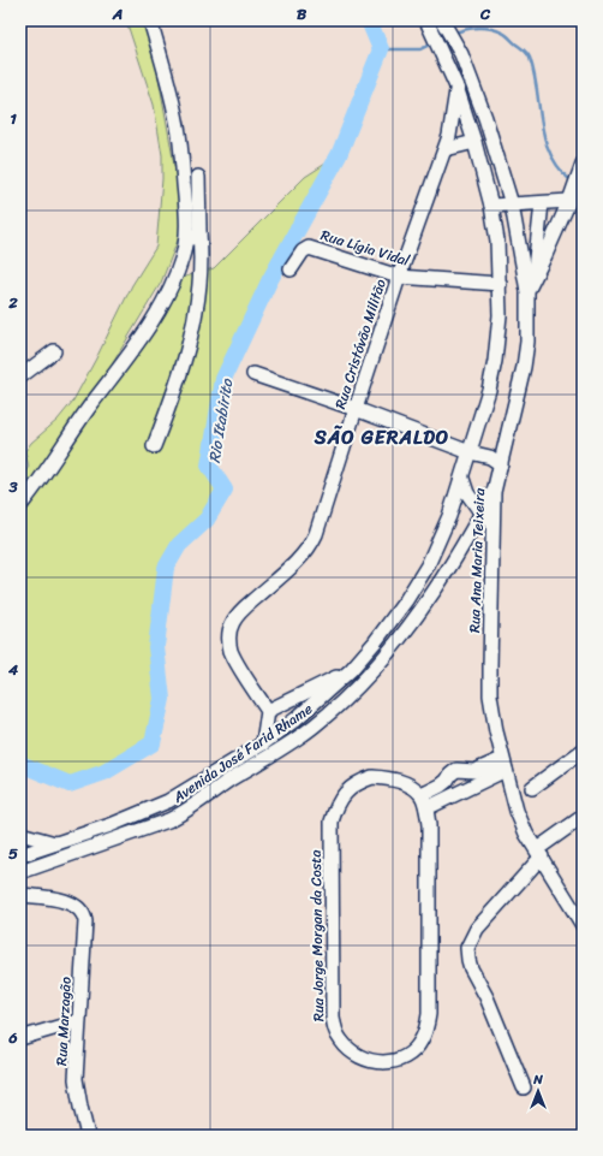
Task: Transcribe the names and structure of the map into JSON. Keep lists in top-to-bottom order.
{
  "streets": {
    "street": [
      "Rua Lígia Vidal",
      "Rua Cristóvão Militão",
      "Rua Ana Maria Teixeira",
      "Avenida José Farid Rhame",
      "Rua Jorge Morgan da Costa",
      "Rua Marzagão"
    ]
  },
  "crossings": [
    ["Rua Lígia Vidal", "Rua Cristóvão Militão"],
    ["Rua Ana Maria Teixeira", "Avenida José Farid Rhame"]
  ],
  "districts": ["SÃO GERALDO"],
  "water": ["Rio Itabirito"],
  "north": "top",
  "grid": {
    "columns": ["A", "B", "C"],
    "rows": [
      "1",
      "2",
      "3",
      "4",
      "5",
      "6"
    ]
  }
}
